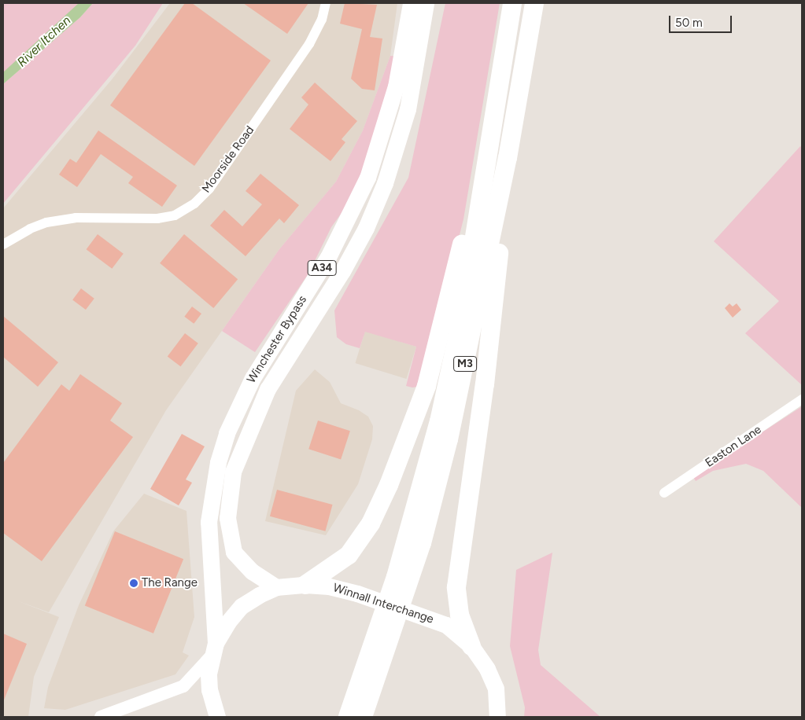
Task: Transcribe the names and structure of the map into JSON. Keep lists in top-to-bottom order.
{
  "streets": {
    "highway": [
      "A34",
      "Winchester Bypass",
      "M3",
      "Winnall Interchange"
    ],
    "street": ["Moorside Road", "Easton Lane"]
  },
  "crossings": [
    ["Winchester Bypass", "Winnall Interchange"],
    ["M3", "Winnall Interchange"]
  ],
  "water": ["River Itchen"],
  "places": ["The Range"],
  "scale_bar": "50 m"
}
